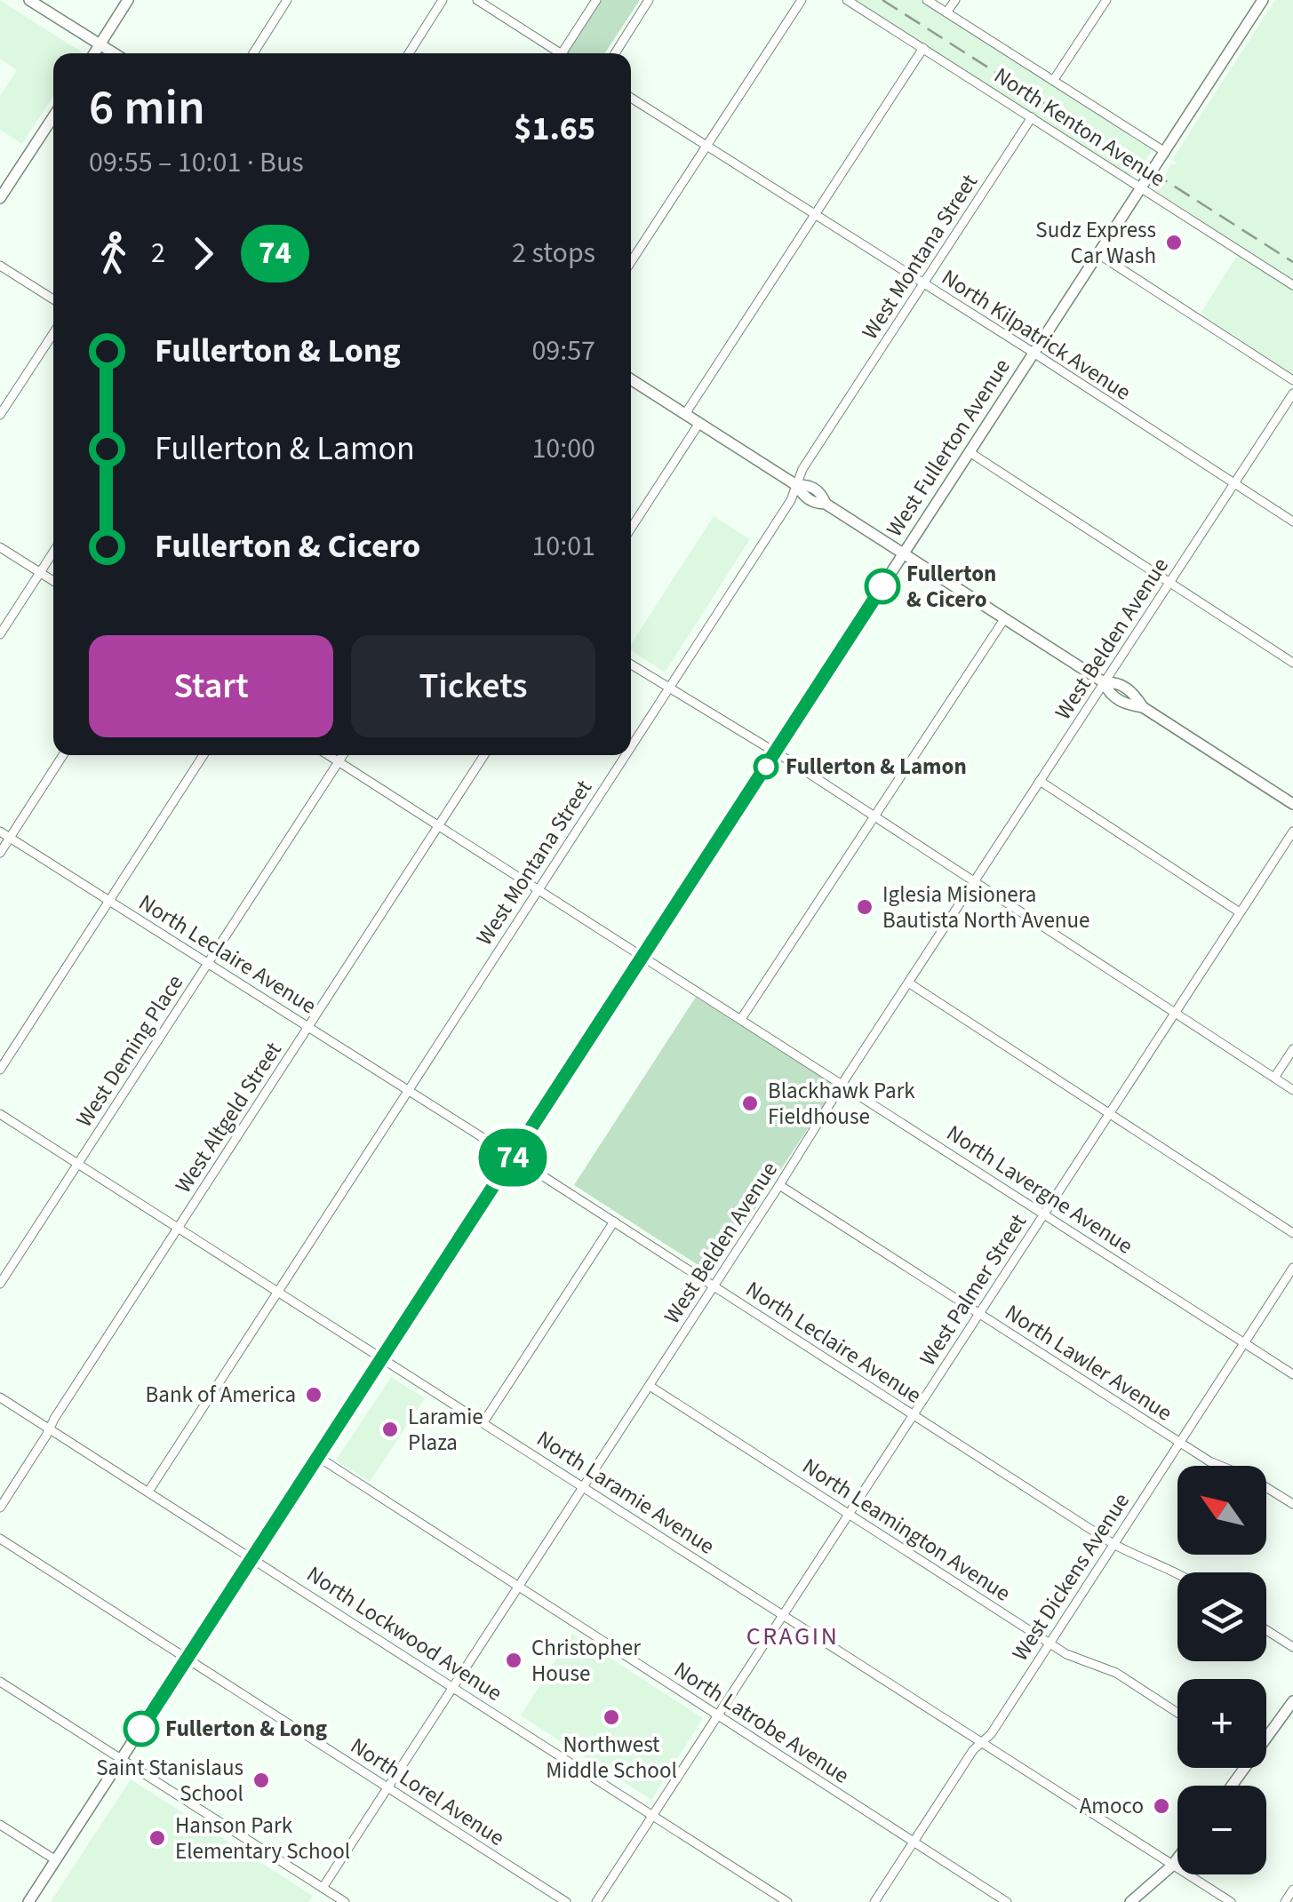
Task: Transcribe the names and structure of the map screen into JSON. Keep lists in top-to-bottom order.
{
  "streets": {
    "main road": ["West Fullerton Avenue"],
    "street": [
      "North Kenton Avenue",
      "West Montana Street",
      "North Kilpatrick Avenue",
      "West Belden Avenue",
      "North Leclaire Avenue",
      "West Deming Place",
      "West Altgeld Street",
      "North Lavergne Avenue",
      "West Palmer Street",
      "North Lawler Avenue",
      "North Laramie Avenue",
      "North Leamington Avenue",
      "West Dickens Avenue",
      "North Lockwood Avenue",
      "North Latrobe Avenue",
      "North Lorel Avenue"
    ]
  },
  "crossings": [
    ["North Kenton Avenue", "West Montana Street"],
    ["North Kenton Avenue", "West Fullerton Avenue"],
    ["West Montana Street", "North Kilpatrick Avenue"],
    ["West Montana Street", "North Leclaire Avenue"],
    ["West Montana Street", "North Lavergne Avenue"],
    ["West Montana Street", "North Laramie Avenue"],
    ["West Montana Street", "North Lockwood Avenue"],
    ["North Kilpatrick Avenue", "West Fullerton Avenue"],
    ["North Kilpatrick Avenue", "West Belden Avenue"],
    ["West Fullerton Avenue", "North Leclaire Avenue"],
    ["West Fullerton Avenue", "North Lavergne Avenue"],
    ["West Fullerton Avenue", "North Laramie Avenue"],
    ["West Fullerton Avenue", "North Lockwood Avenue"],
    ["West Fullerton Avenue", "North Latrobe Avenue"],
    ["West Fullerton Avenue", "North Lorel Avenue"],
    ["West Belden Avenue", "North Leclaire Avenue"],
    ["West Belden Avenue", "North Lavergne Avenue"],
    ["West Belden Avenue", "North Lawler Avenue"],
    ["West Belden Avenue", "North Laramie Avenue"],
    ["West Belden Avenue", "North Leamington Avenue"],
    ["West Belden Avenue", "North Lockwood Avenue"],
    ["West Belden Avenue", "North Latrobe Avenue"],
    ["West Belden Avenue", "North Lorel Avenue"],
    ["North Leclaire Avenue", "West Deming Place"],
    ["North Leclaire Avenue", "West Altgeld Street"],
    ["North Leclaire Avenue", "West Palmer Street"],
    ["North Leclaire Avenue", "West Dickens Avenue"],
    ["West Deming Place", "North Lavergne Avenue"],
    ["West Deming Place", "North Laramie Avenue"],
    ["West Altgeld Street", "North Lavergne Avenue"],
    ["West Altgeld Street", "North Laramie Avenue"],
    ["West Altgeld Street", "North Lockwood Avenue"],
    ["North Lavergne Avenue", "West Palmer Street"],
    ["North Lavergne Avenue", "West Dickens Avenue"],
    ["West Palmer Street", "North Lawler Avenue"],
    ["West Palmer Street", "North Laramie Avenue"],
    ["West Palmer Street", "North Leamington Avenue"],
    ["West Palmer Street", "North Lockwood Avenue"],
    ["West Palmer Street", "North Latrobe Avenue"],
    ["North Lawler Avenue", "West Dickens Avenue"],
    ["North Laramie Avenue", "West Dickens Avenue"],
    ["North Leamington Avenue", "West Dickens Avenue"],
    ["West Dickens Avenue", "North Latrobe Avenue"]
  ],
  "districts": ["CRAGIN"],
  "places": [
    "Sudz Express Car Wash",
    "Fullerton & Cicero",
    "Fullerton & Lamon",
    "Iglesia Misionera Bautista North Avenue",
    "Blackhawk Park Fieldhouse",
    "Bank of America",
    "Laramie Plaza",
    "Christopher House",
    "Northwest Middle School",
    "Fullerton & Long",
    "Saint Stanislaus School",
    "Amoco",
    "Hanson Park Elementary School"
  ],
  "lines": ["bus line 74"],
  "north": "top left",
  "page": {
    "on_map": "74",
    "heading": ["6 min", "09:55 – 10:01 · Bus", "$1.65"],
    "legs": ["2", "74", "2 stops"],
    "list": [
      {
        "name": "Fullerton & Long",
        "value": "09:57"
      },
      {
        "name": "Fullerton & Lamon",
        "value": "10:00"
      },
      {
        "name": "Fullerton & Cicero",
        "value": "10:01"
      }
    ],
    "buttons": ["Start", "Tickets"],
    "map_buttons": ["+", "−"]
  }
}
